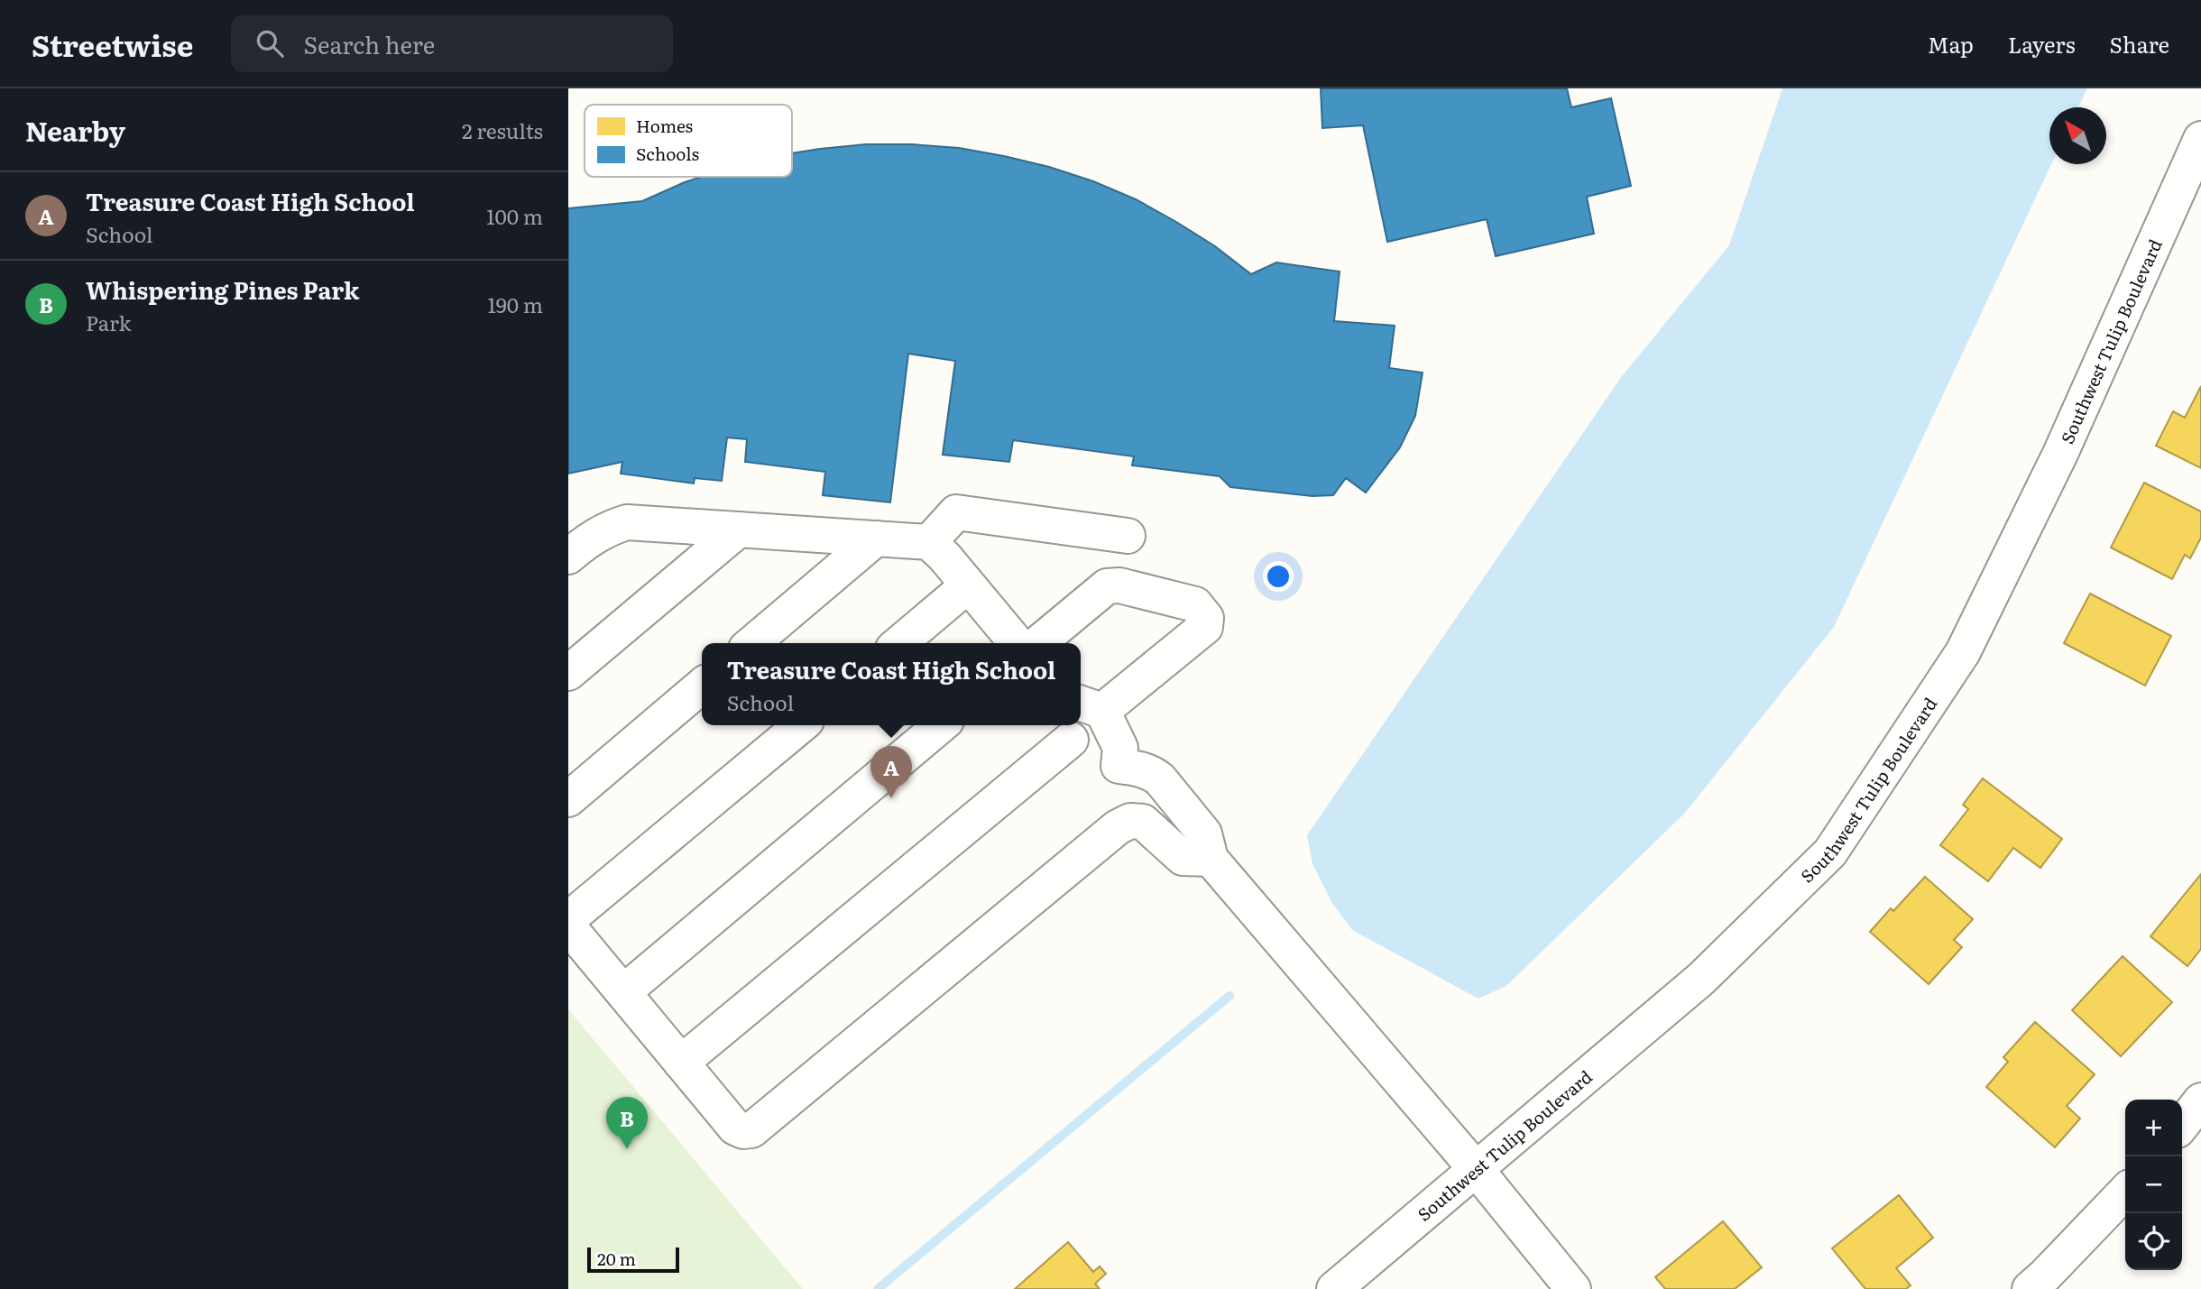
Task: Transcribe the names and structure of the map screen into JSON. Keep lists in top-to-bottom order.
{
  "streets": {
    "street": ["Southwest Tulip Boulevard"]
  },
  "legend": ["Homes", "Schools"],
  "scale_bar": "20 m",
  "north": "top left",
  "page": {
    "header": "Streetwise",
    "search": "Search here",
    "nav": ["Map", "Layers", "Share"],
    "heading": ["Nearby", "2 results"],
    "list": [
      {
        "mark": "A",
        "name": "Treasure Coast High School",
        "note": "School",
        "value": "100 m"
      },
      {
        "mark": "B",
        "name": "Whispering Pines Park",
        "note": "Park",
        "value": "190 m"
      }
    ],
    "popup": ["Treasure Coast High School", "School"],
    "pins": ["A", "B"],
    "map_buttons": ["+", "−"],
    "scale": "20 m"
  }
}
